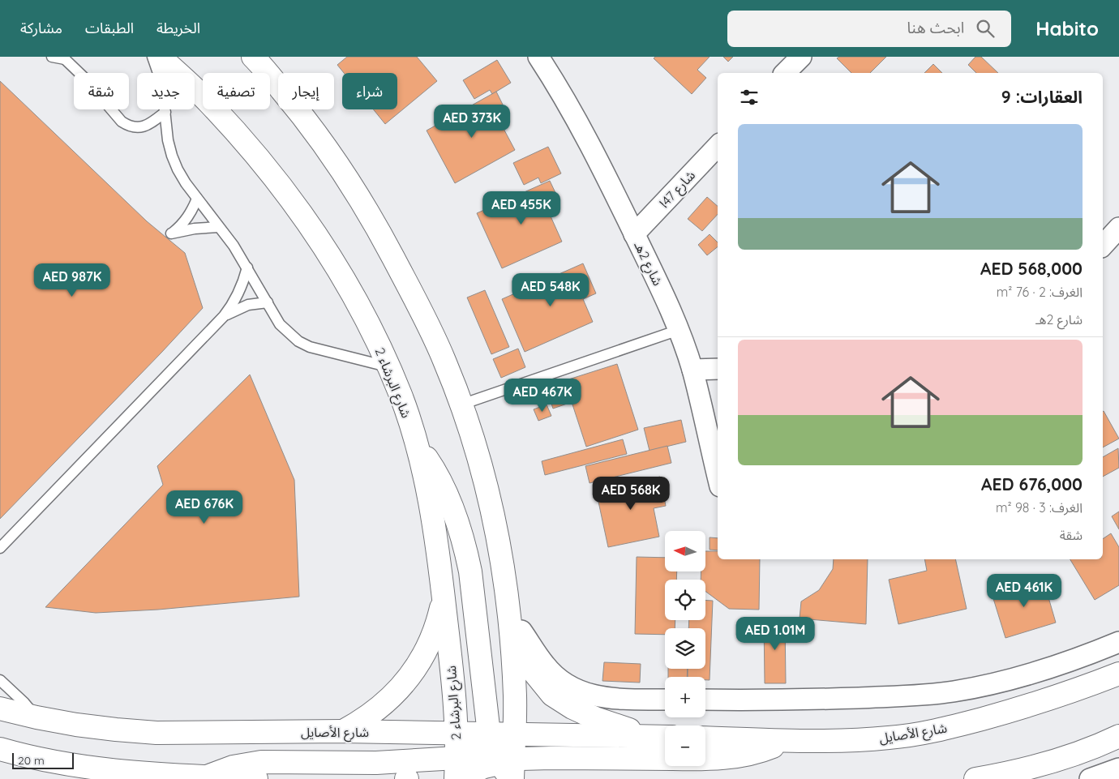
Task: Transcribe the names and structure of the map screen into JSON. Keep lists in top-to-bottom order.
{
  "streets": {
    "street": [
      "شارع 47ا",
      "شارع 2هـ",
      "شارع البرشاء 2",
      "شارع الأصايل"
    ]
  },
  "crossings": [
    ["شارع 47ا", "شارع 2هـ"],
    ["شارع البرشاء 2", "شارع الأصايل"]
  ],
  "scale_bar": "20 m",
  "north": "left",
  "page": {
    "header": "Habito",
    "search": "ابحث هنا",
    "nav": ["الخريطة", "الطبقات", "مشاركة"],
    "chip": [
      "شراء",
      "إيجار",
      "تصفية",
      "جديد",
      "شقة"
    ],
    "heading": "العقارات: 9",
    "price": [
      "AED 373K",
      "AED 455K",
      "AED 987K",
      "AED 548K",
      "AED 467K",
      "AED 568K",
      "AED 676K",
      "AED 461K",
      "AED 1.01M"
    ],
    "list": [
      {
        "name": "AED 568,000",
        "note": "الغرف: 2 · 76 m² · شارع 2هـ"
      },
      {
        "name": "AED 676,000",
        "note": "الغرف: 3 · 98 m² · شقة"
      }
    ],
    "map_buttons": ["+", "−"],
    "scale": "20 m"
  }
}
